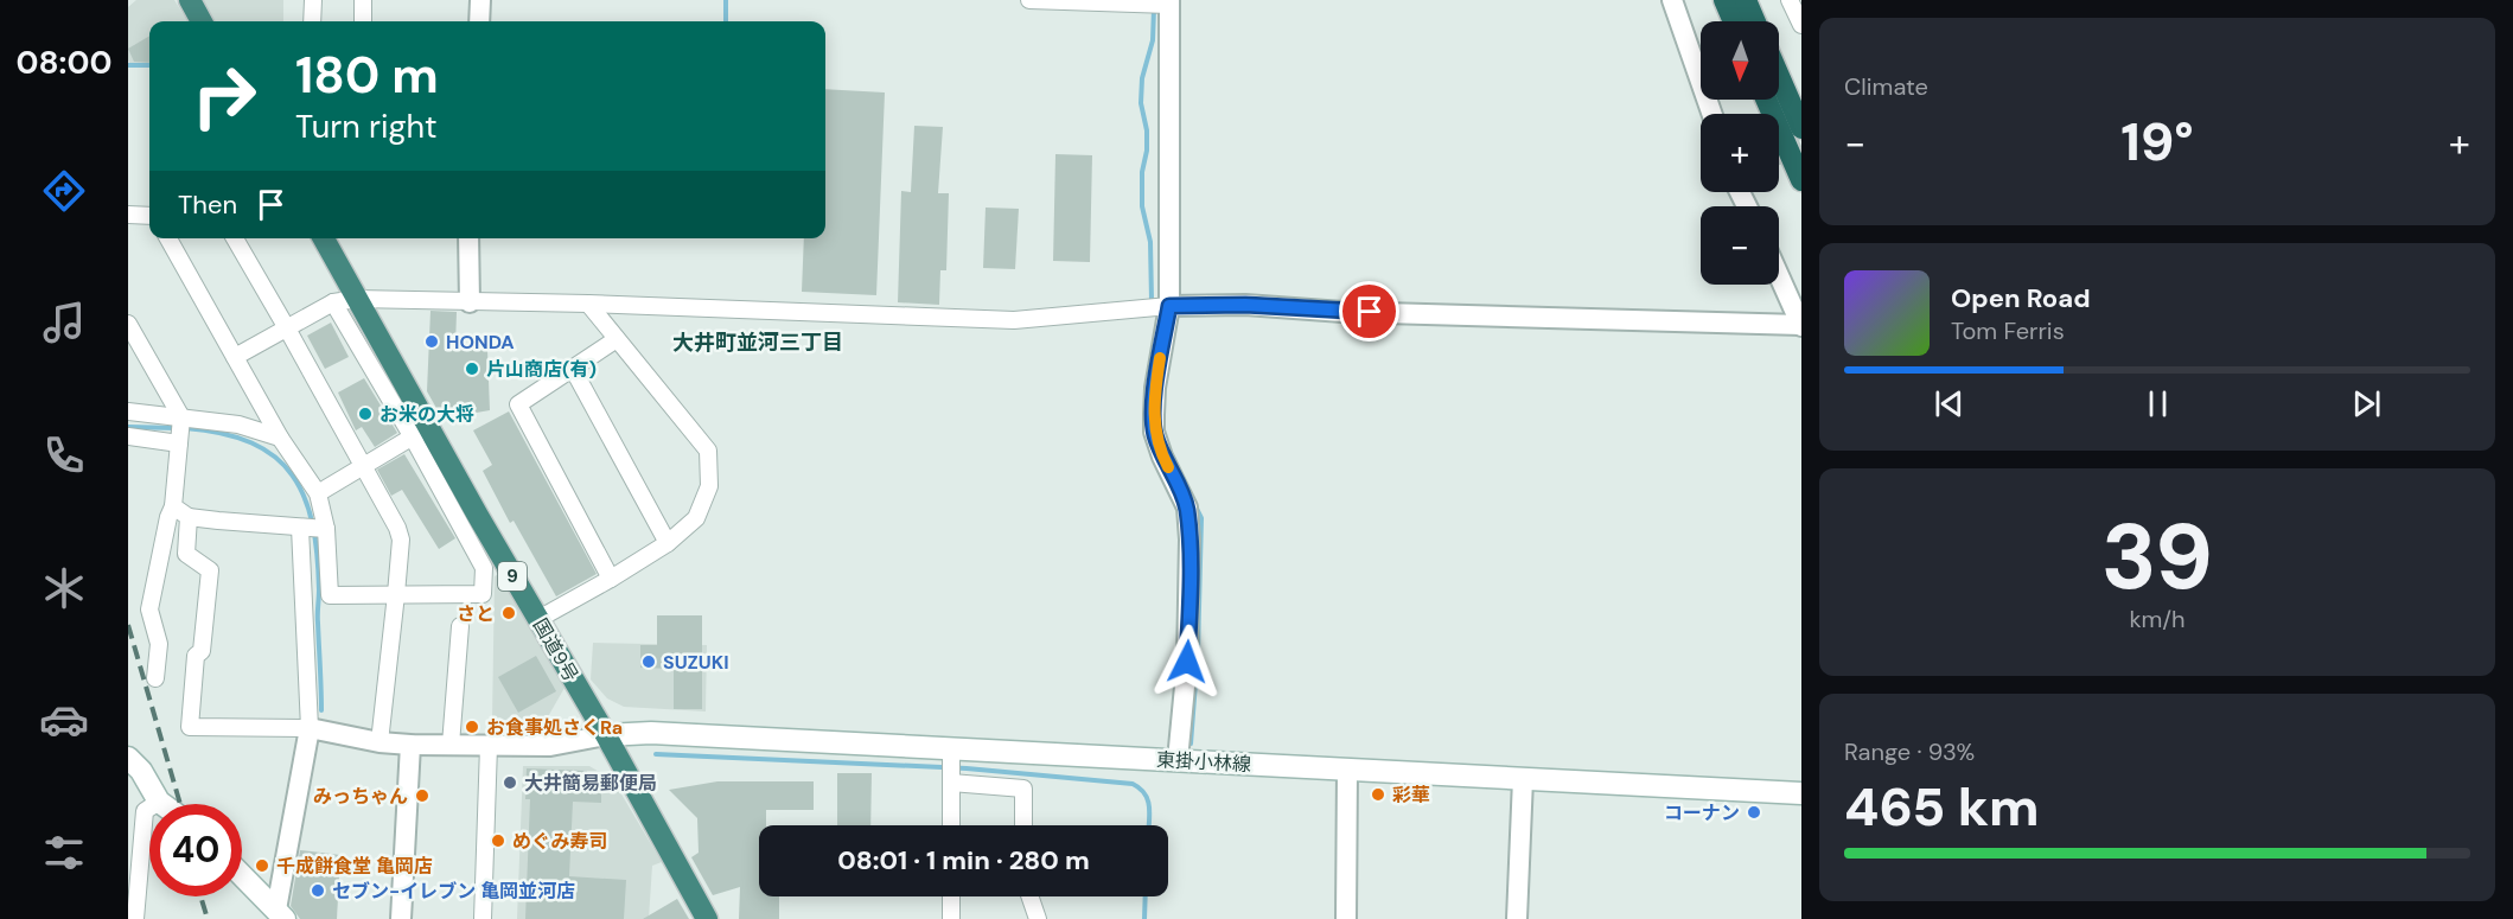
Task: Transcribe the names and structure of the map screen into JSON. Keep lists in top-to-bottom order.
{
  "streets": {
    "highway": ["9", "国道9号"],
    "main road": ["東掛小林線"]
  },
  "crossings": [
    ["国道9号", "東掛小林線"]
  ],
  "districts": ["大井町並河三丁目"],
  "places": [
    "HONDA",
    "片山商店(有)",
    "お米の大将",
    "さと",
    "SUZUKI",
    "お食事処さくRa",
    "大井簡易郵便局",
    "彩華",
    "みっちゃん",
    "コーナン",
    "めぐみ寿司",
    "千成餅食堂 亀岡店",
    "セブン-イレブン 亀岡並河店"
  ],
  "north": "bottom",
  "page": {
    "tabs": "08:00",
    "tile": [
      "Climate",
      ["39", "km/h"],
      ["Range · 93%", "465 km"]
    ],
    "map_buttons": ["+", "−"],
    "turn": ["180 m", "Turn right"],
    "heat": ["−", "19°", "+"],
    "then": "Then",
    "song": ["Open Road", "Tom Ferris"],
    "limit": "40",
    "trip": "08:01 · 1 min · 280 m"
  }
}
